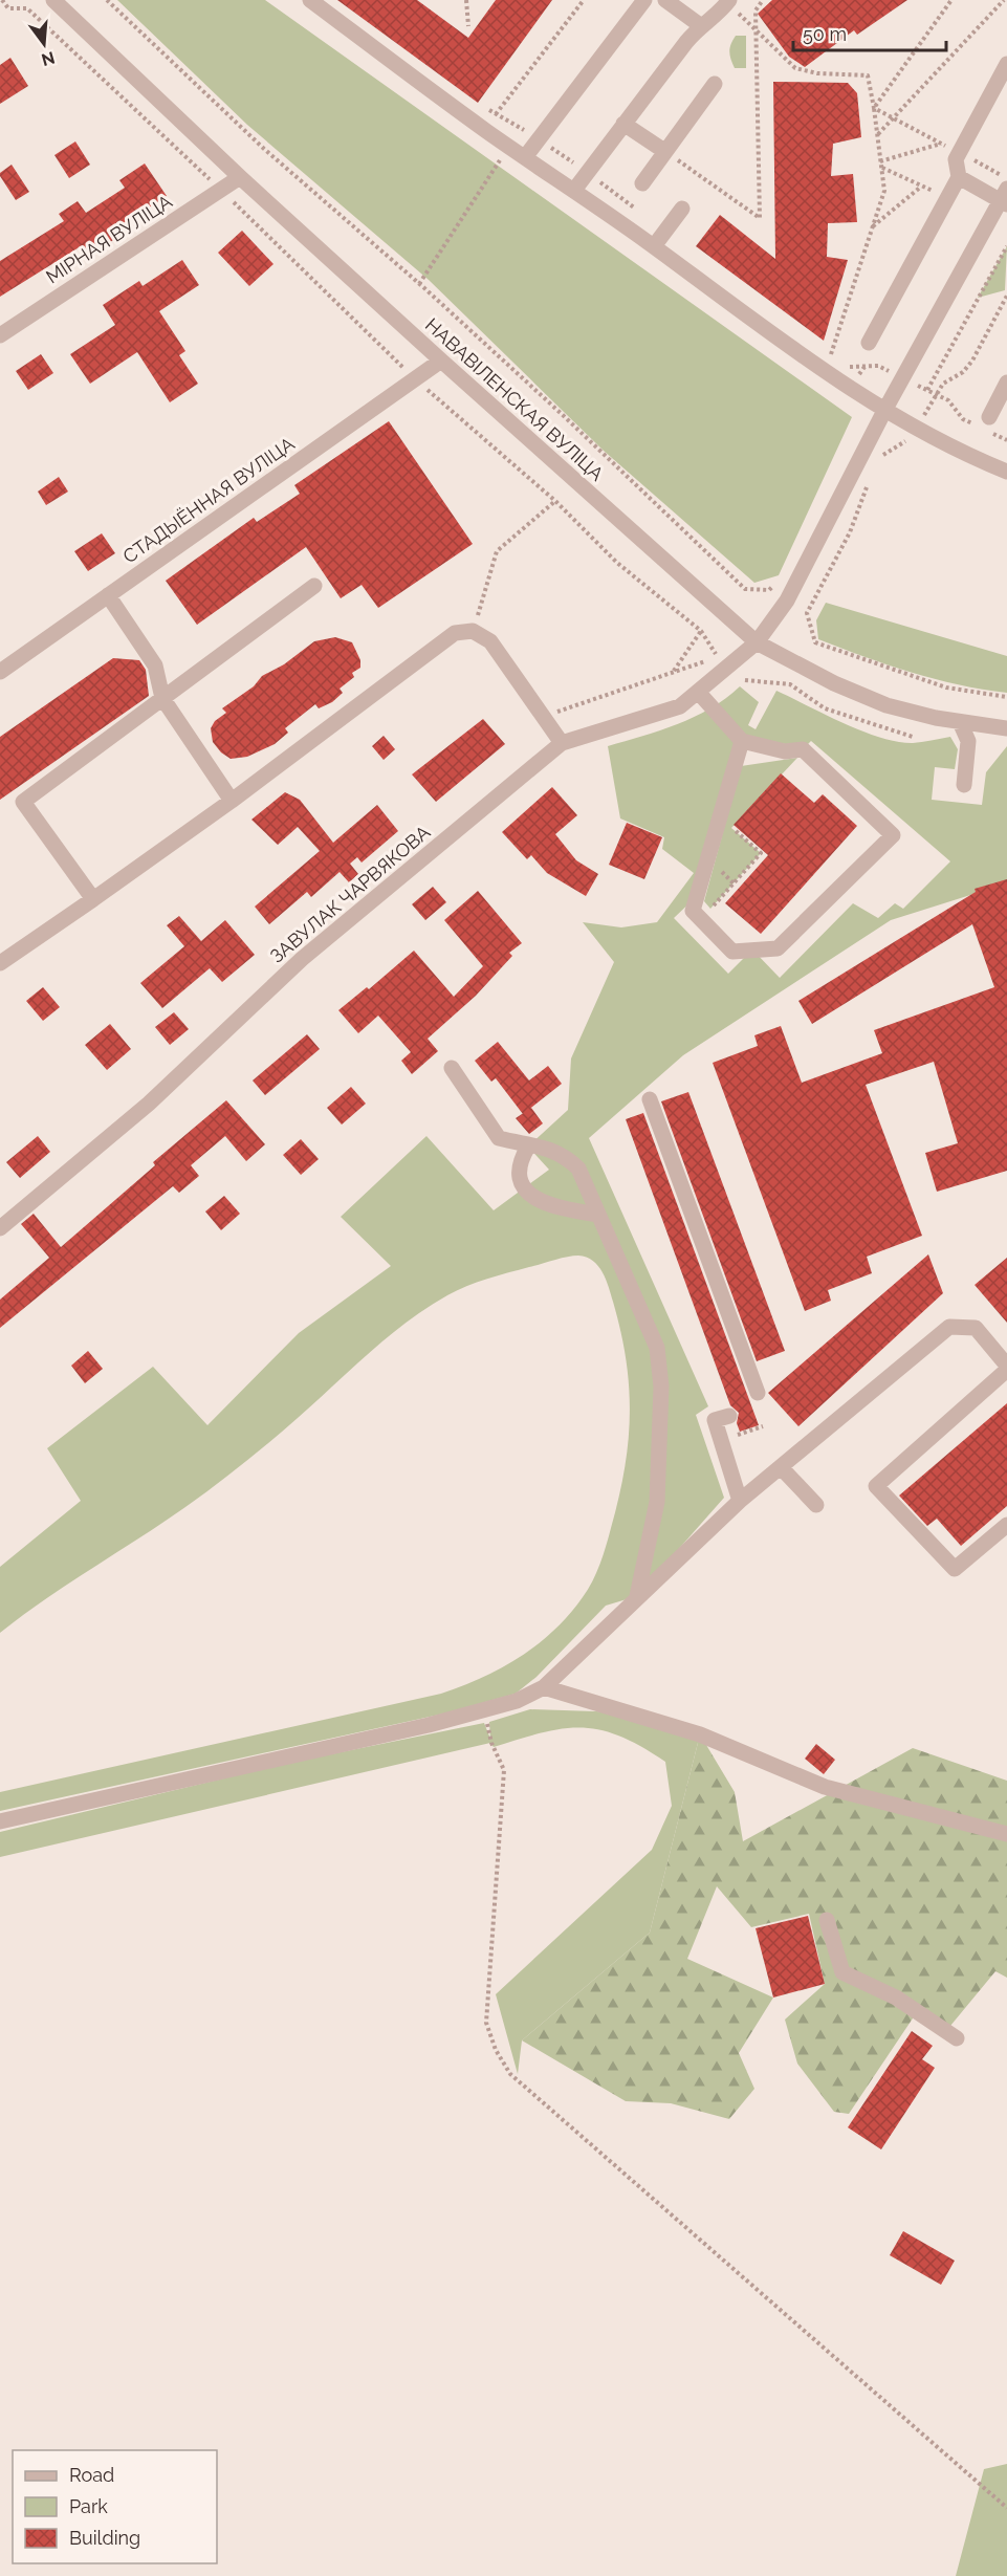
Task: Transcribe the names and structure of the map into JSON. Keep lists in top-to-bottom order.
{
  "streets": {
    "street": [
      "МІРНАЯ ВУЛІЦА",
      "НАВАВІЛЕНСКАЯ ВУЛІЦА",
      "СТАДЫЁННАЯ ВУЛІЦА",
      "ЗАВУЛАК ЧАРВЯКОВА"
    ]
  },
  "crossings": [
    ["МІРНАЯ ВУЛІЦА", "НАВАВІЛЕНСКАЯ ВУЛІЦА"],
    ["НАВАВІЛЕНСКАЯ ВУЛІЦА", "СТАДЫЁННАЯ ВУЛІЦА"],
    ["НАВАВІЛЕНСКАЯ ВУЛІЦА", "ЗАВУЛАК ЧАРВЯКОВА"]
  ],
  "legend": ["Road", "Park", "Building"],
  "scale_bar": "50 m",
  "north": "bottom"
}
